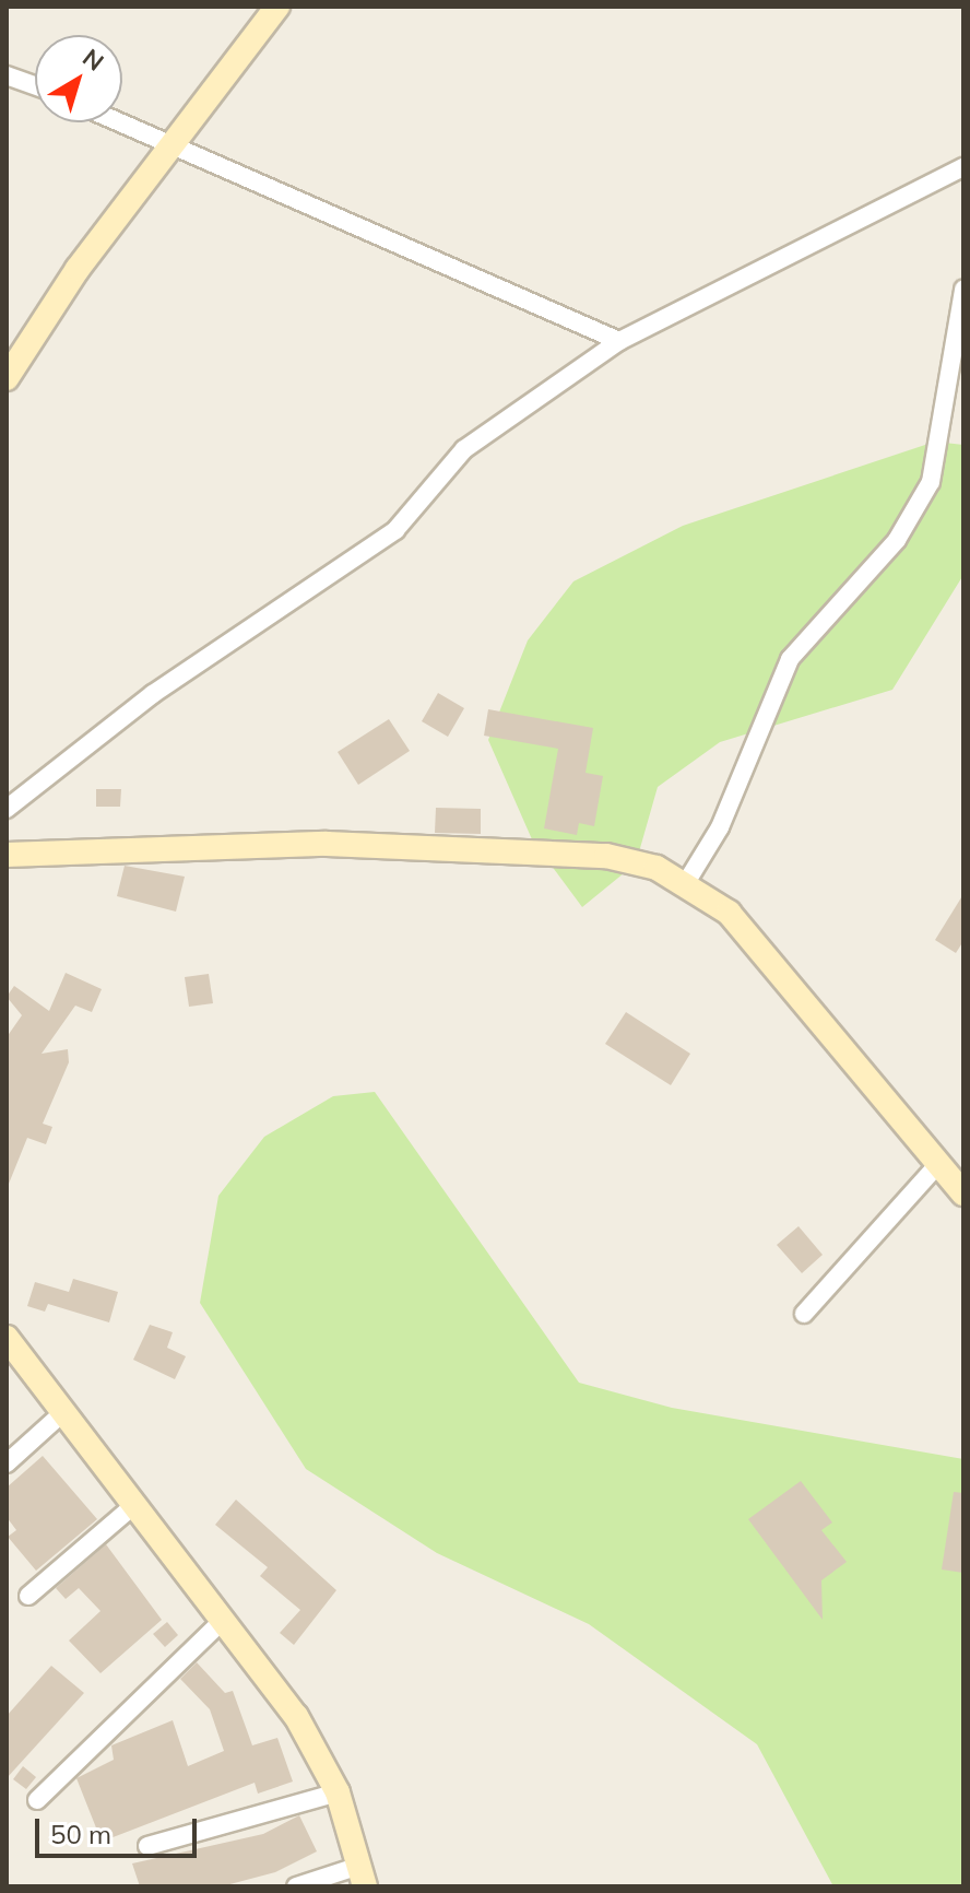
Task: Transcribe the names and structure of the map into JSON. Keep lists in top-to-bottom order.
{
  "scale_bar": "50 m",
  "north": "top right"
}
